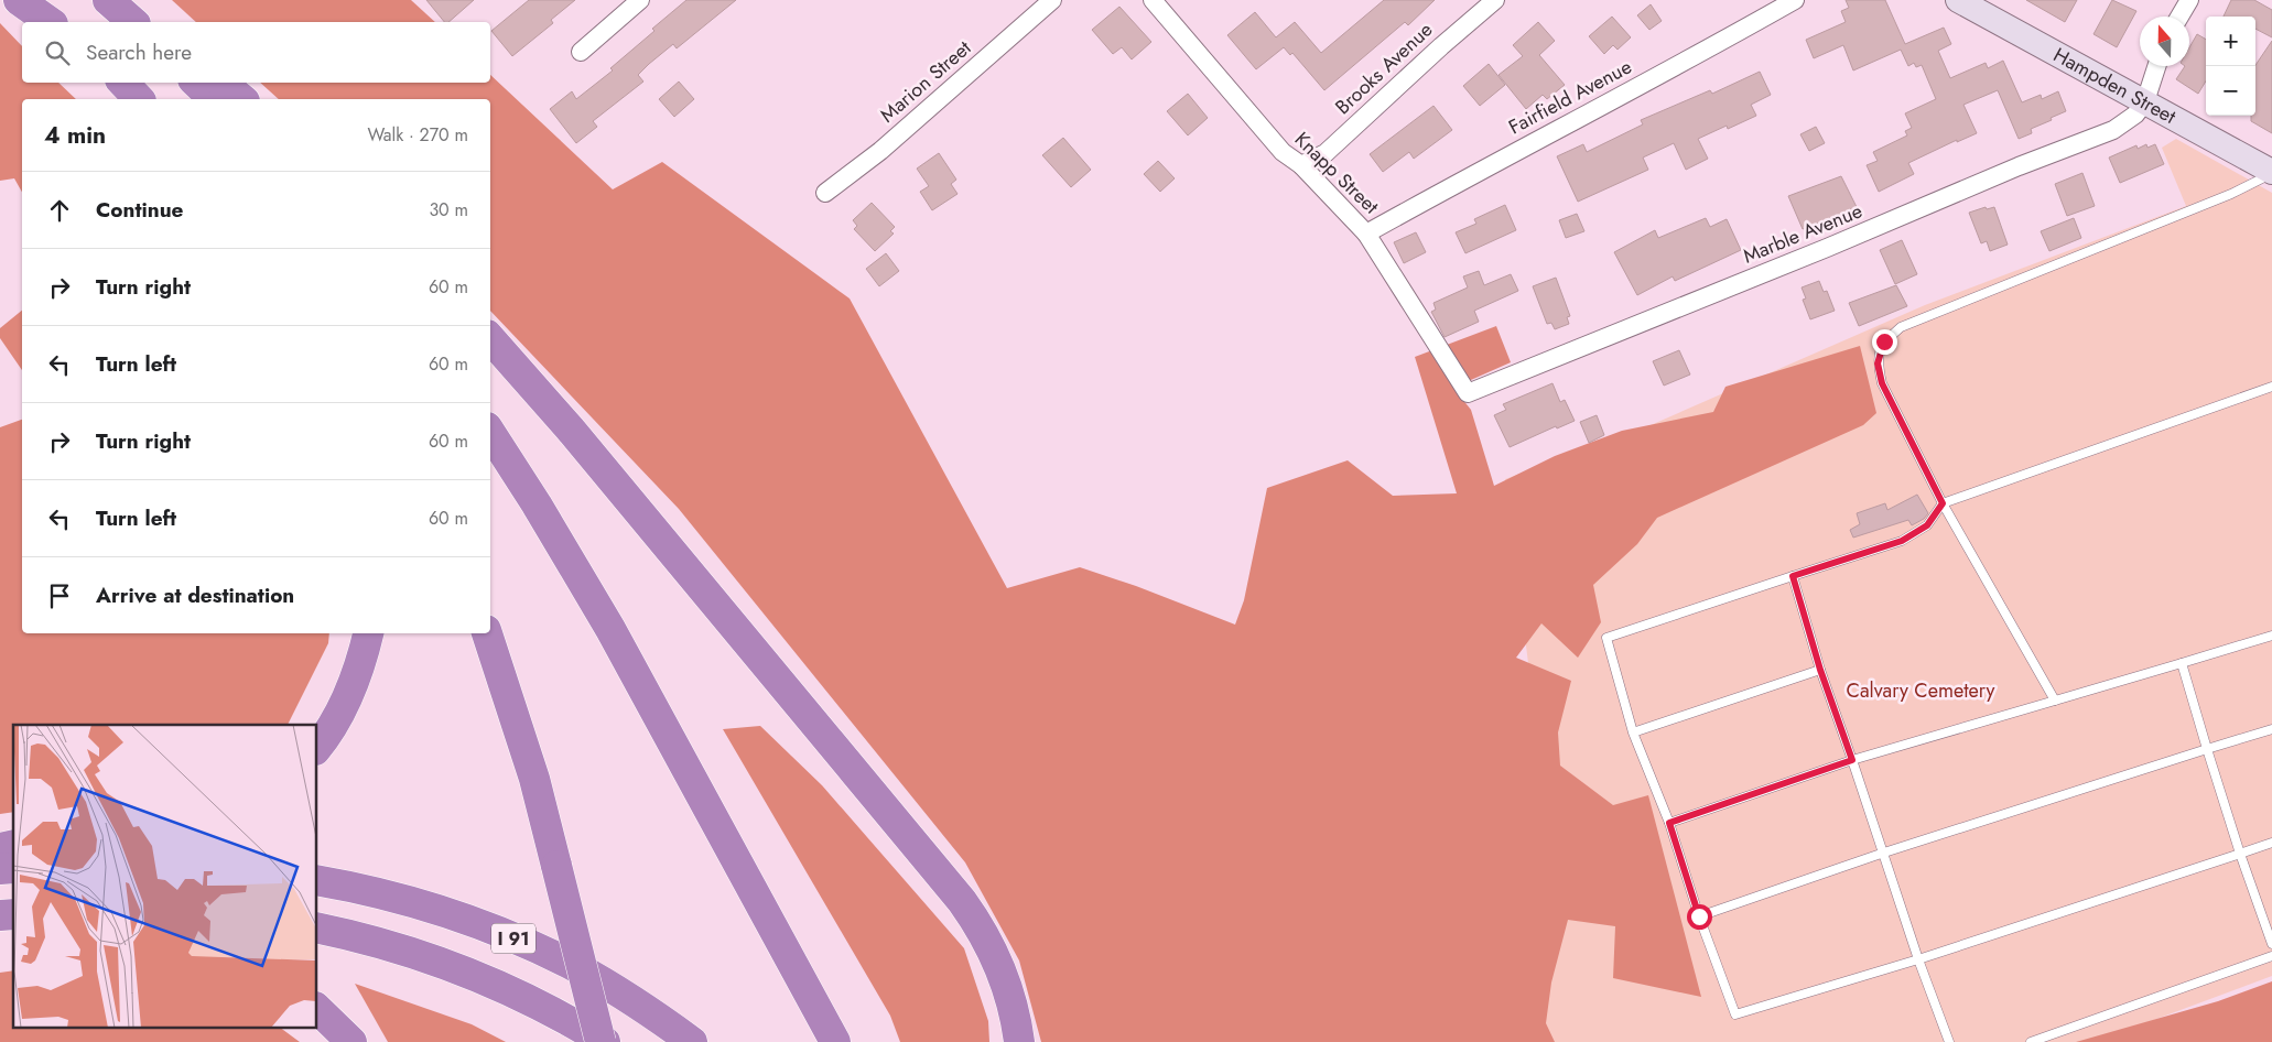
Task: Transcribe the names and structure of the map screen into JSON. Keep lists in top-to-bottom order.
{
  "streets": {
    "highway": ["I 91"],
    "main road": ["Hampden Street"],
    "street": [
      "Brooks Avenue",
      "Marion Street",
      "Fairfield Avenue",
      "Knapp Street",
      "Marble Avenue"
    ]
  },
  "crossings": [
    ["Brooks Avenue", "Knapp Street"],
    ["Hampden Street", "Marble Avenue"],
    ["Fairfield Avenue", "Knapp Street"],
    ["Knapp Street", "Marble Avenue"]
  ],
  "parks": ["Calvary Cemetery"],
  "north": "top",
  "page": {
    "map_buttons": ["+", "−"],
    "search": "Search here",
    "heading": ["4 min", "Walk · 270 m"],
    "list": [
      ["Continue", "30 m"],
      ["Turn right", "60 m"],
      ["Turn left", "60 m"],
      ["Turn right", "60 m"],
      ["Turn left", "60 m"],
      "Arrive at destination"
    ]
  }
}
